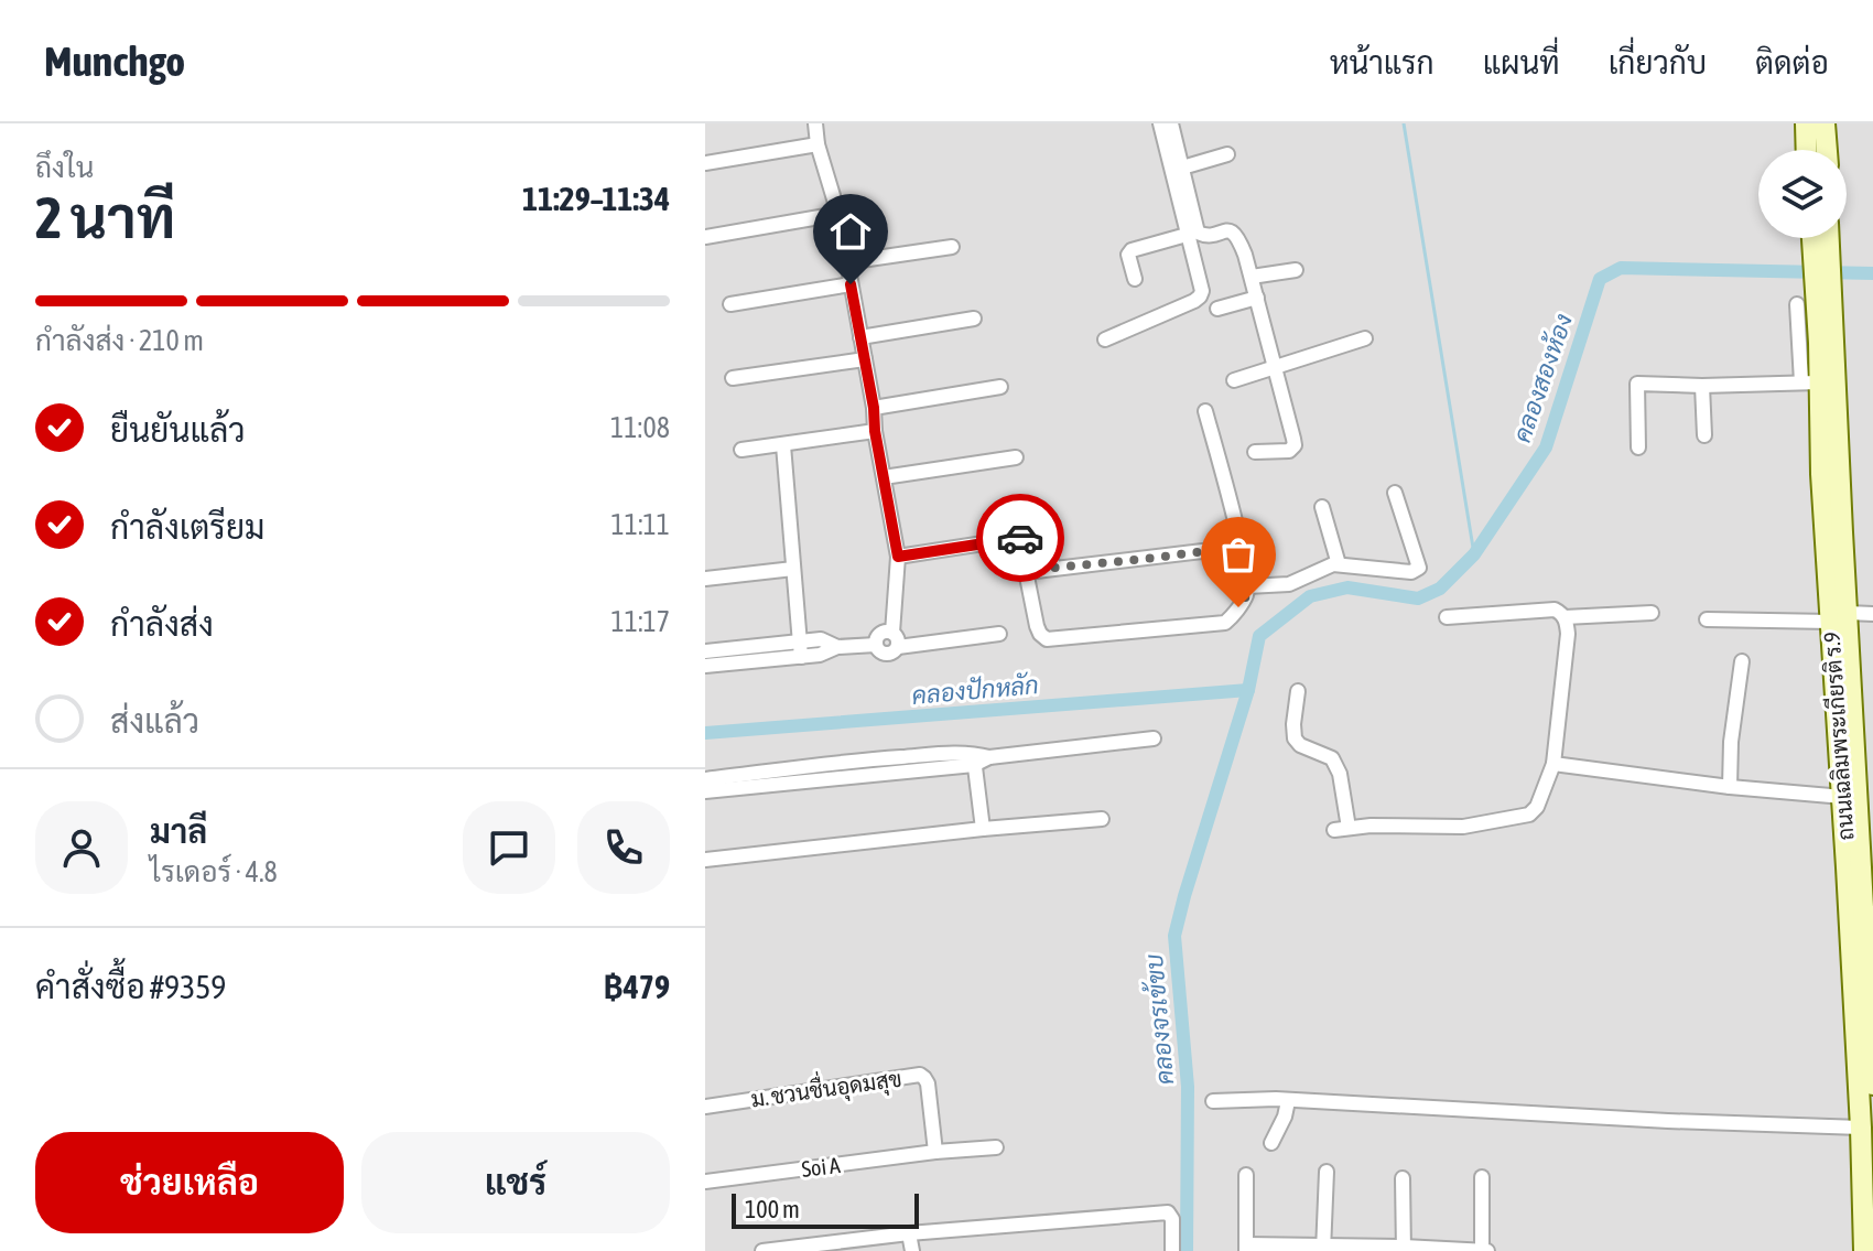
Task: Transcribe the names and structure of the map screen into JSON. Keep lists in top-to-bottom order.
{
  "streets": {
    "main road": ["ถนนเฉลิมพระเกียรติ ร.9"],
    "street": ["ม. ชวนชื่นอุดมสุข", "Soi A"]
  },
  "crossings": [
    ["ม. ชวนชื่นอุดมสุข", "Soi A"]
  ],
  "water": ["คลองสองห้อง", "คลองปักหลัก", "คลองจรเข้ขบ"],
  "scale_bar": "100 m",
  "page": {
    "header": "Munchgo",
    "nav": [
      "หน้าแรก",
      "แผนที่",
      "เกี่ยวกับ",
      "ติดต่อ"
    ],
    "heading": ["2 นาที", "ถึงใน", "11:29–11:34"],
    "panel": [
      "มาลี",
      "ไรเดอร์ · 4.8",
      "คำสั่งซื้อ #9359",
      "฿479"
    ],
    "bar": "กำลังส่ง · 210 m",
    "list": [
      ["ยืนยันแล้ว", "11:08"],
      ["กำลังเตรียม", "11:11"],
      ["กำลังส่ง", "11:17"],
      "ส่งแล้ว"
    ],
    "buttons": ["ช่วยเหลือ", "แชร์"],
    "scale": "100 m"
  }
}
